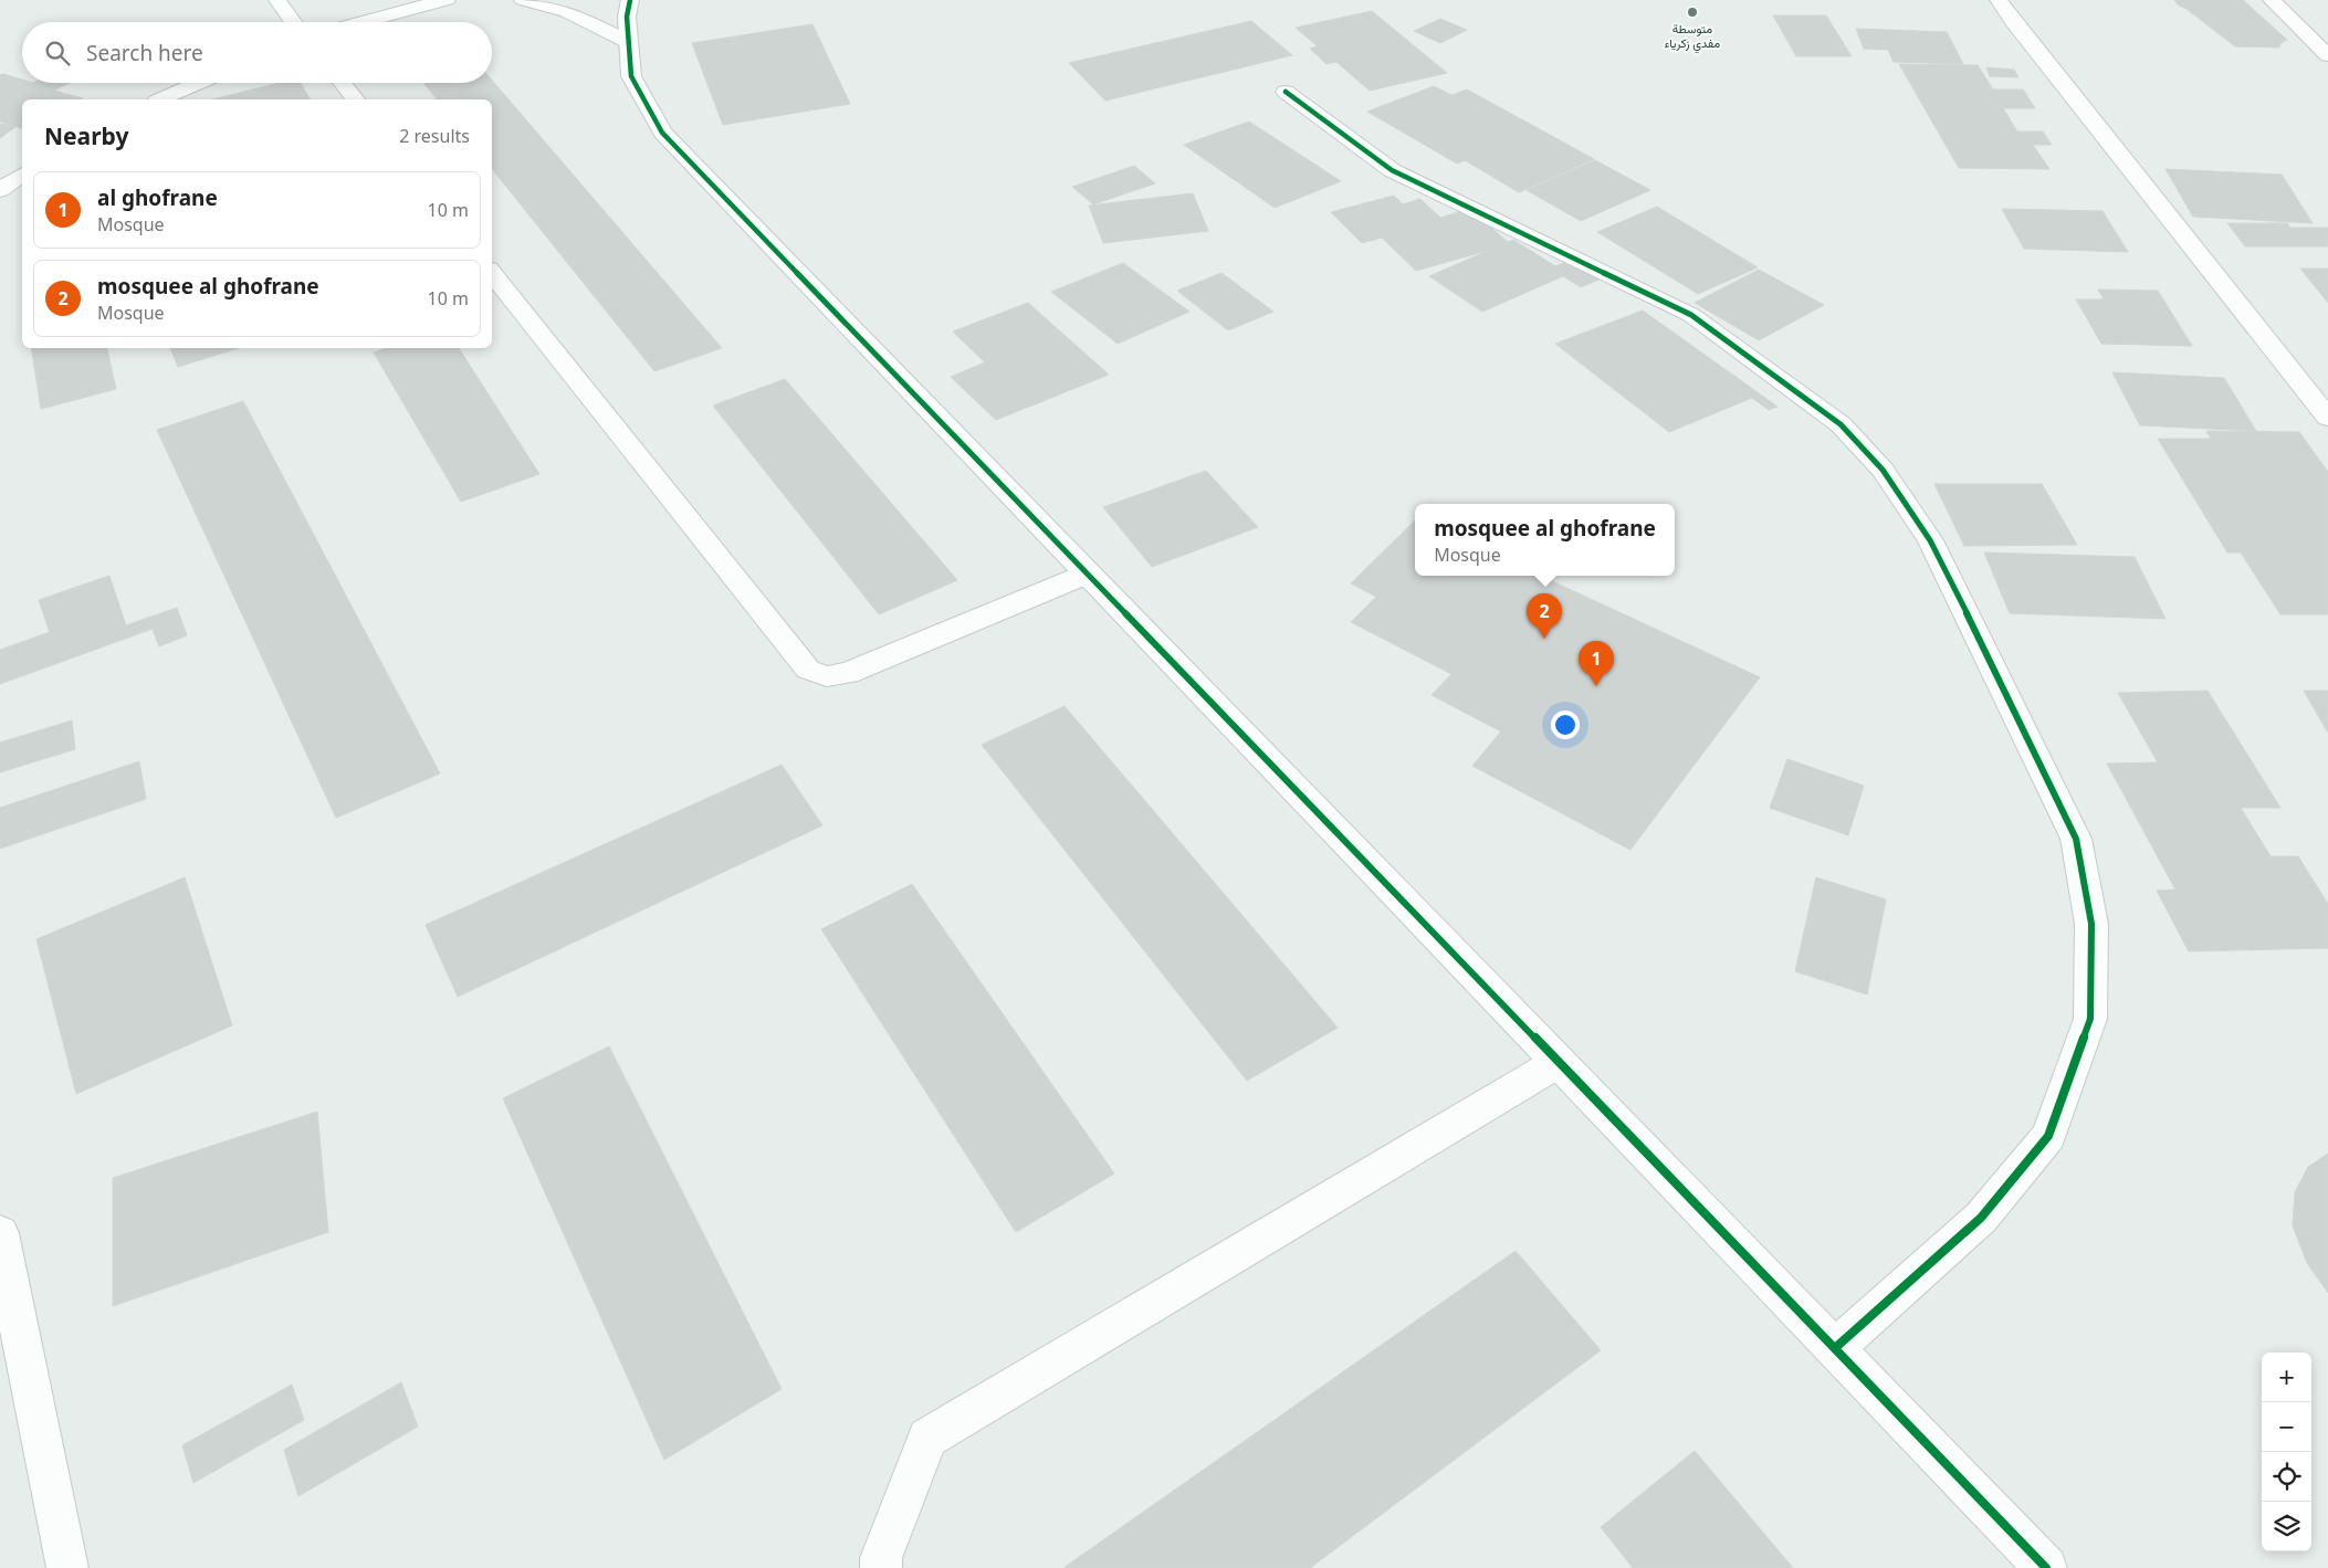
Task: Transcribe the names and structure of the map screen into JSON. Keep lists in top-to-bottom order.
{
  "places": ["متوسطة مفدي زكرياء"],
  "page": {
    "search": "Search here",
    "heading": ["Nearby", "2 results"],
    "list": [
      {
        "mark": "1",
        "name": "al ghofrane",
        "note": "Mosque",
        "value": "10 m"
      },
      {
        "mark": "2",
        "name": "mosquee al ghofrane",
        "note": "Mosque",
        "value": "10 m"
      }
    ],
    "popup": ["mosquee al ghofrane", "Mosque"],
    "pins": ["2", "1"],
    "map_buttons": ["+", "−"]
  }
}
